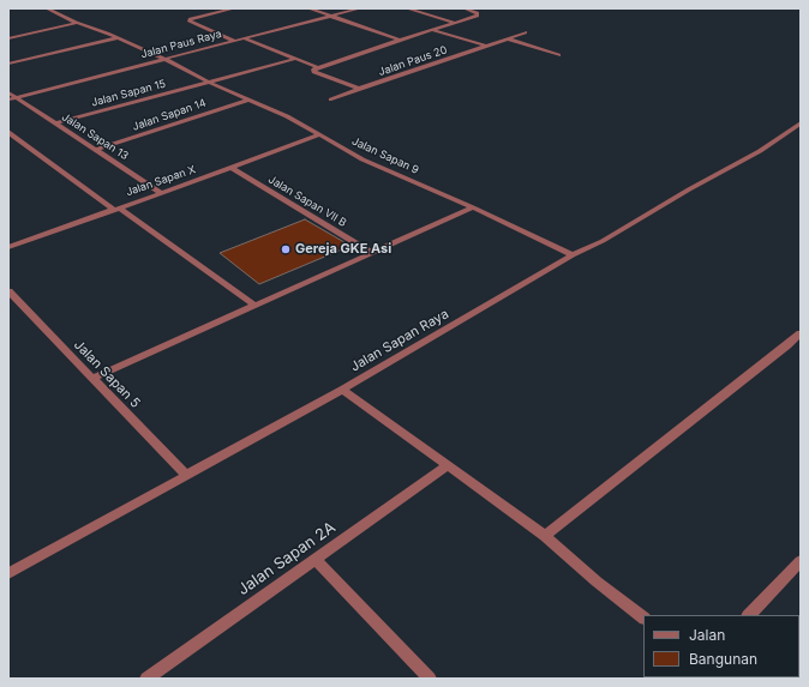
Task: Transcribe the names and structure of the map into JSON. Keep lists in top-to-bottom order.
{
  "streets": {
    "street": [
      "Jalan Paus Raya",
      "Jalan Paus 20",
      "Jalan Sapan 15",
      "Jalan Sapan 14",
      "Jalan Sapan 13",
      "Jalan Sapan 9",
      "Jalan Sapan X",
      "Jalan Sapan VII B",
      "Jalan Sapan Raya",
      "Jalan Sapan 5",
      "Jalan Sapan 2A"
    ]
  },
  "crossings": [
    ["Jalan Paus Raya", "Jalan Sapan 13"],
    ["Jalan Paus Raya", "Jalan Sapan 9"],
    ["Jalan Sapan 15", "Jalan Sapan 13"],
    ["Jalan Sapan 15", "Jalan Sapan 9"],
    ["Jalan Sapan 14", "Jalan Sapan 13"],
    ["Jalan Sapan 14", "Jalan Sapan 9"],
    ["Jalan Sapan 13", "Jalan Sapan X"],
    ["Jalan Sapan 9", "Jalan Sapan X"],
    ["Jalan Sapan 9", "Jalan Sapan Raya"],
    ["Jalan Sapan X", "Jalan Sapan VII B"],
    ["Jalan Sapan Raya", "Jalan Sapan 5"]
  ],
  "places": ["Gereja GKE Asi"],
  "legend": ["Jalan", "Bangunan"]
}
